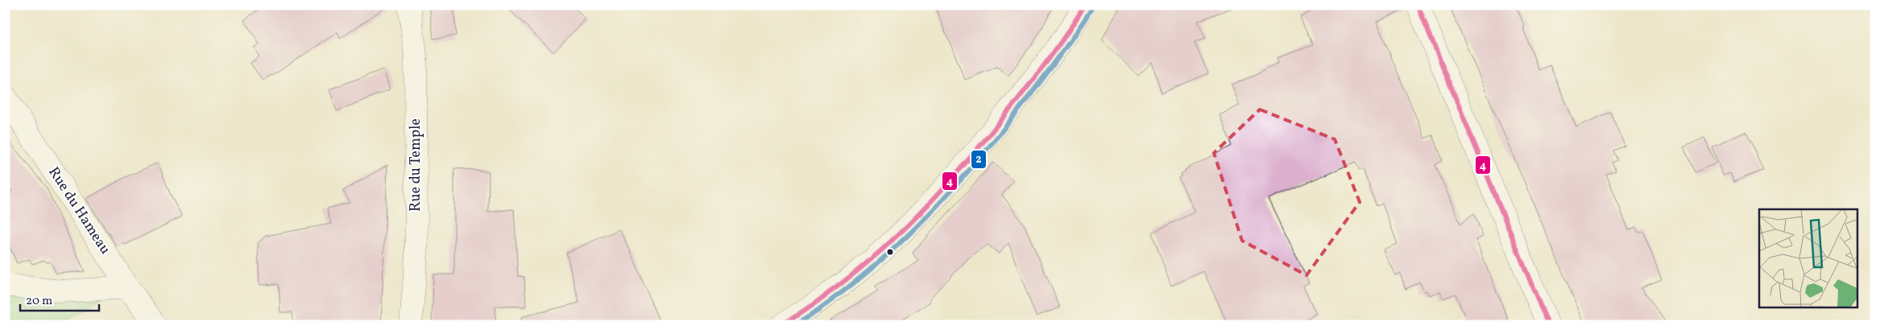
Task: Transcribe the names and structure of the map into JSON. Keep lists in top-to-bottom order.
{
  "streets": {
    "street": ["Rue du Temple", "Rue du Hameau"]
  },
  "lines": ["transit line 4", "transit line 2"],
  "scale_bar": "20 m"
}
